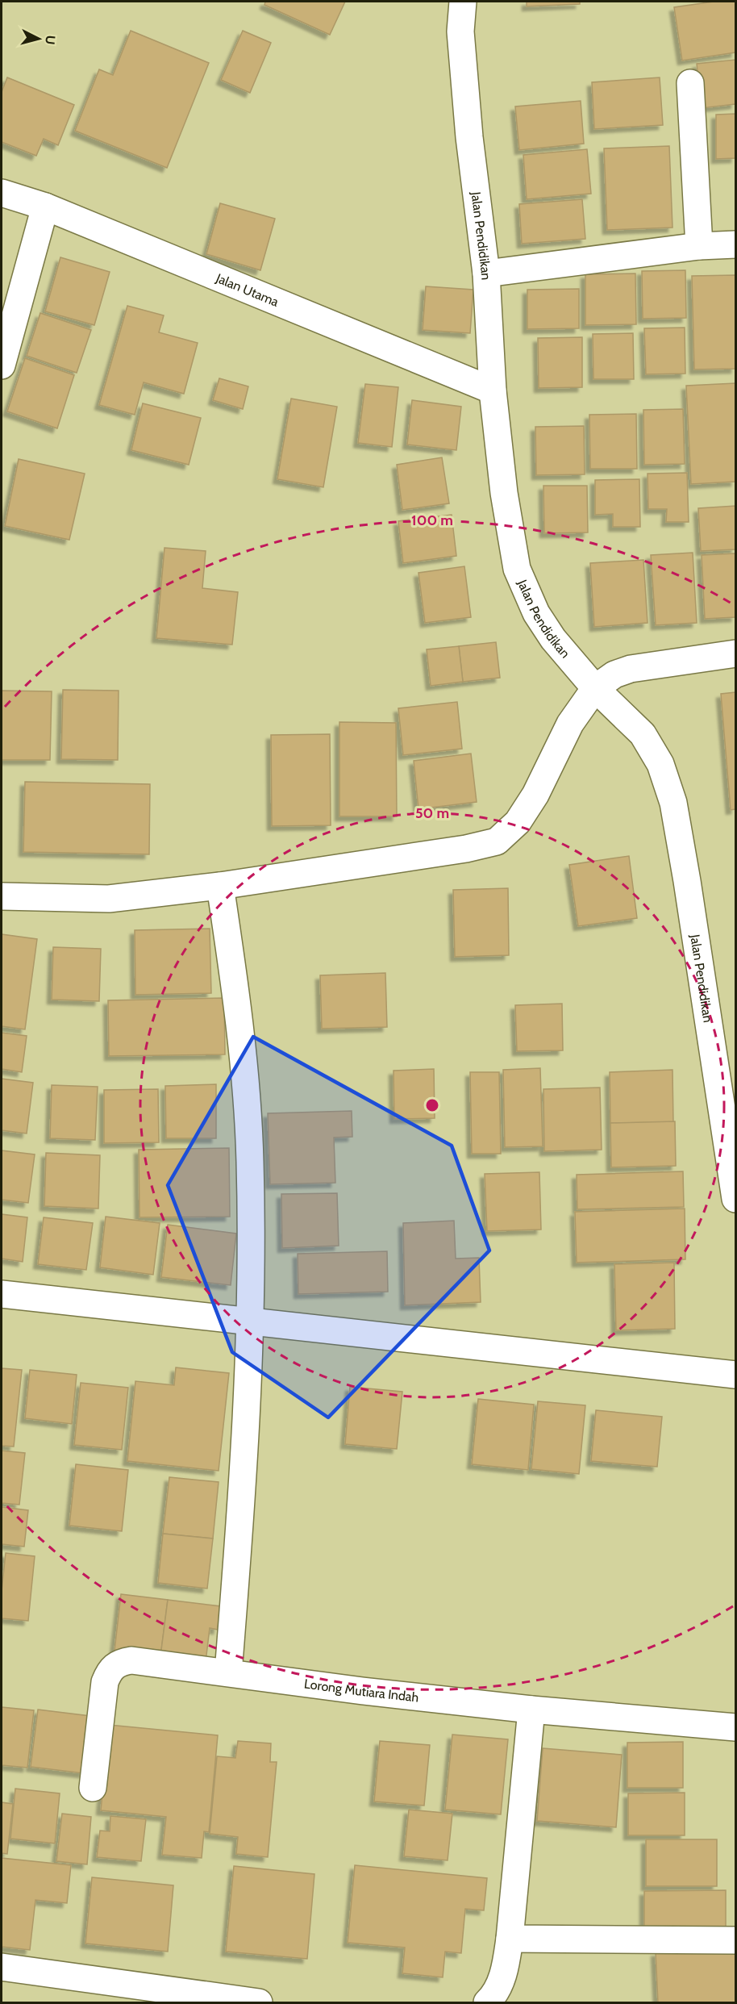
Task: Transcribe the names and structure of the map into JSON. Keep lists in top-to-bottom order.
{
  "streets": {
    "street": ["Jalan Pendidikan", "Jalan Utama", "Lorong Mutiara Indah"]
  },
  "crossings": [
    ["Jalan Pendidikan", "Jalan Utama"]
  ],
  "north": "right",
  "rings": ["100 m", "50 m"]
}
